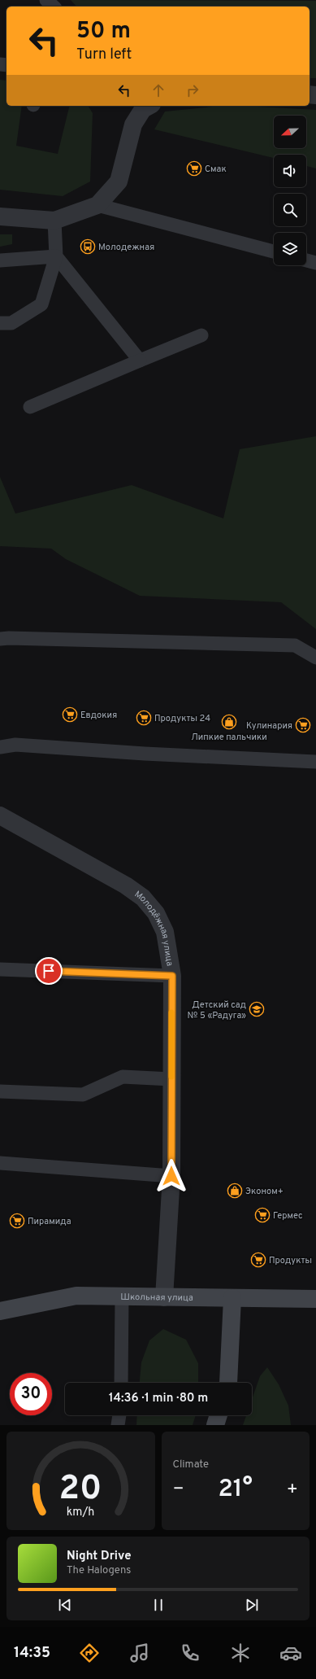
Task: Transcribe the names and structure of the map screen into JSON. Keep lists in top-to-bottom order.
{
  "streets": {
    "main road": ["Школьная улица"],
    "street": ["Молодёжная улица"]
  },
  "crossings": [
    ["Молодёжная улица", "Школьная улица"]
  ],
  "places": {
    "supermarket": [
      "Смак",
      "Евдокия",
      "Продукты 24",
      "Кулинария",
      "Гермес",
      "Пирамида",
      "Продукты"
    ],
    "bus stop": ["Молодежная"],
    "shop": ["Липкие пальчики", "Эконом+"],
    "school or university": ["Детский сад № 5 «Радуга»"]
  },
  "north": "left",
  "page": {
    "turn": ["50 m", "Turn left"],
    "limit": "30",
    "trip": "14:36 · 1 min · 80 m",
    "tile": "Climate",
    "heat": ["−", "21°", "+"],
    "song": ["Night Drive", "The Halogens"],
    "tabs": "14:35",
    "gauge": ["20", "km/h"]
  }
}
